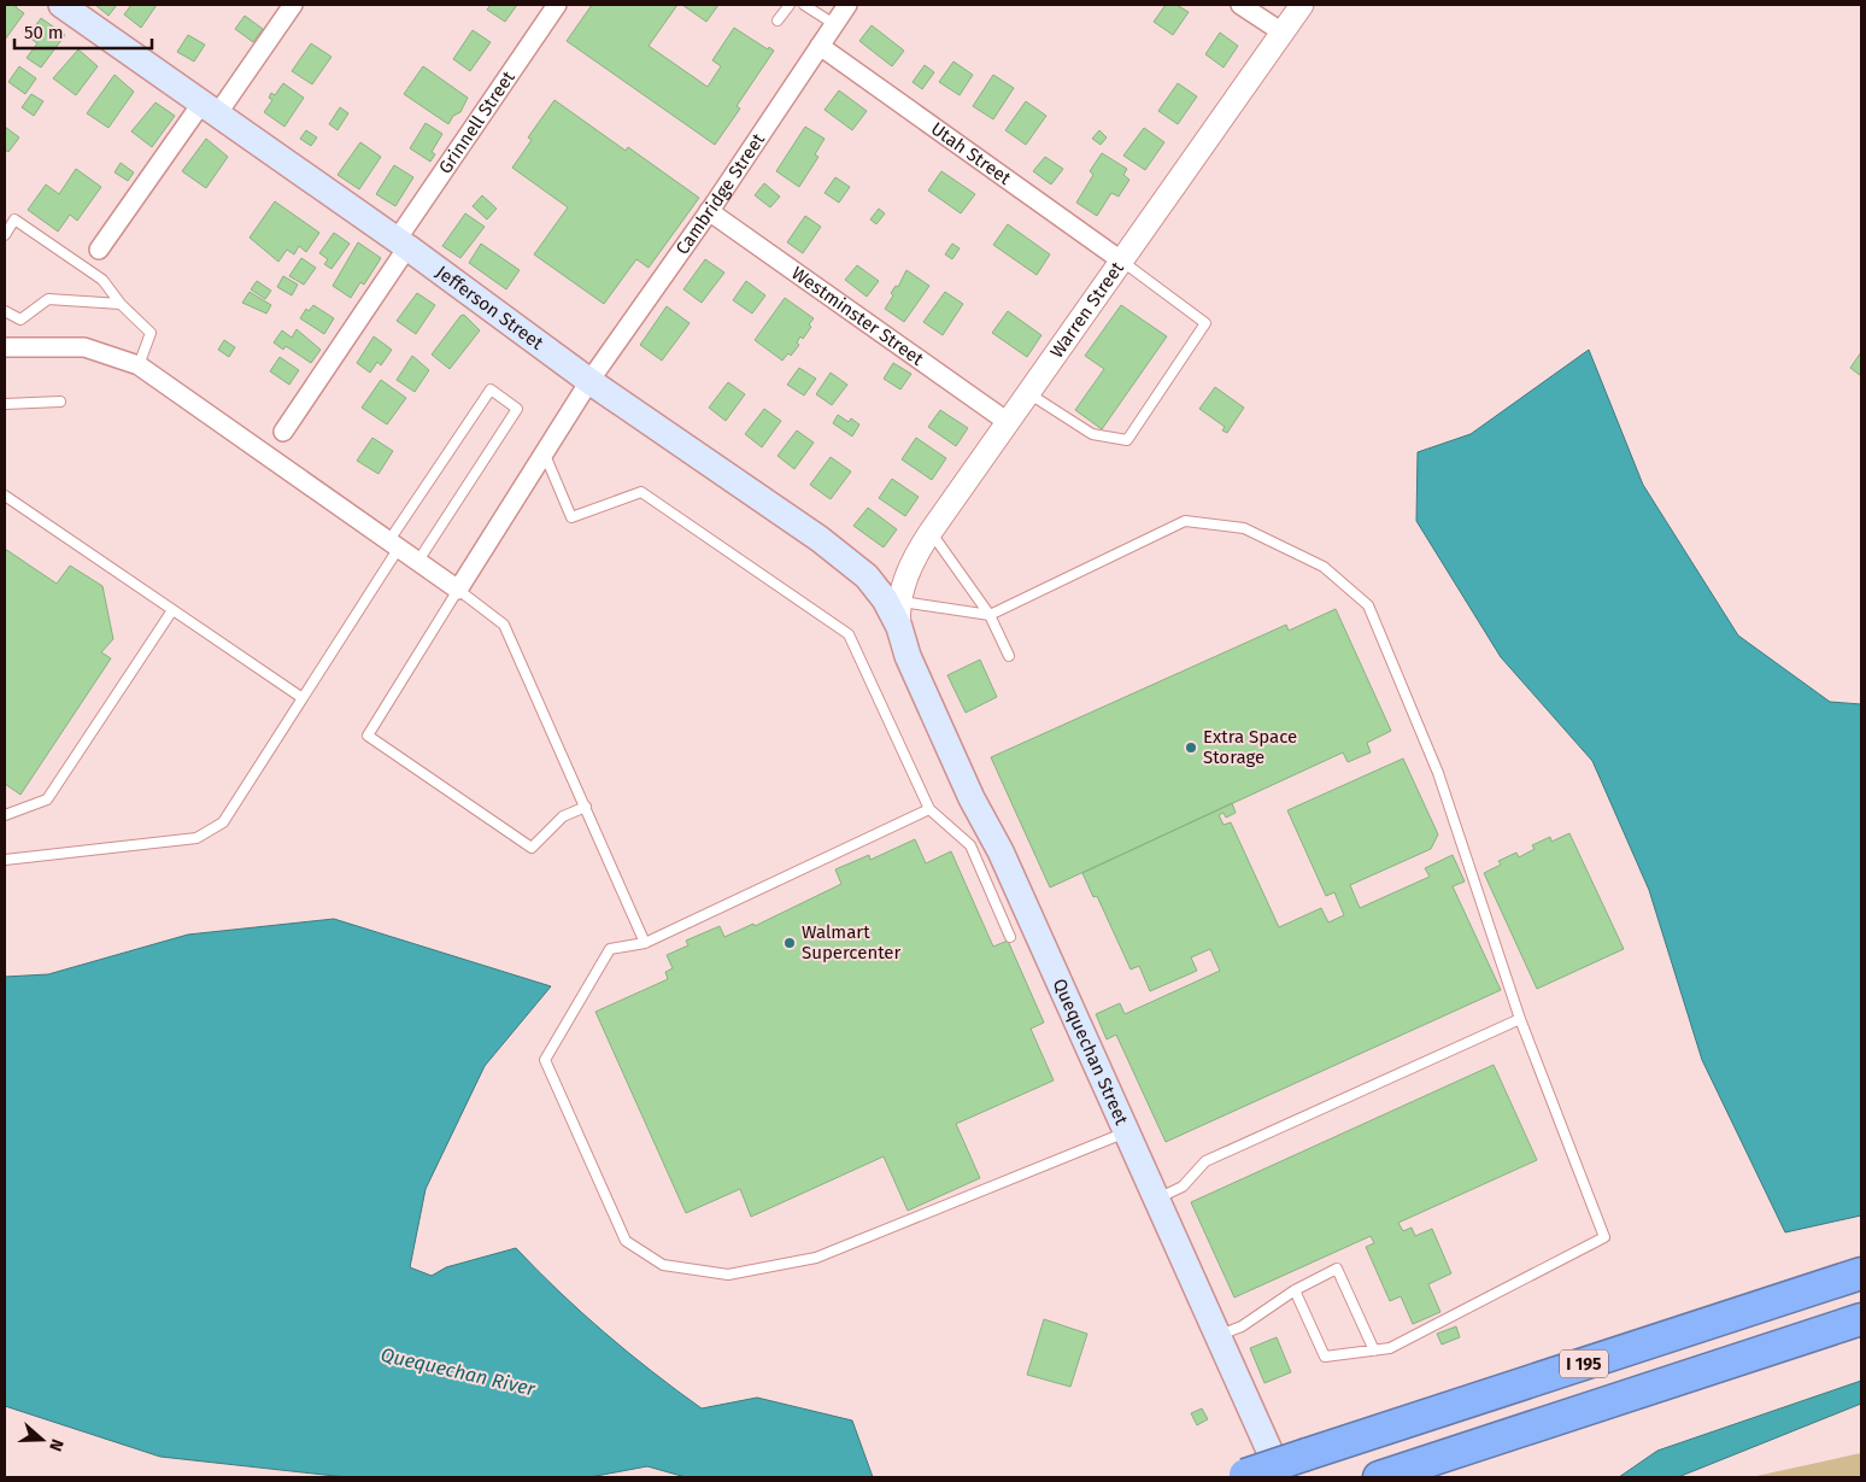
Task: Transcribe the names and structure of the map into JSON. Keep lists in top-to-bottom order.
{
  "streets": {
    "highway": ["I 195"],
    "main road": ["Jefferson Street", "Quequechan Street"],
    "street": [
      "Grinnell Street",
      "Utah Street",
      "Cambridge Street",
      "Warren Street",
      "Westminster Street"
    ]
  },
  "crossings": [
    ["Grinnell Street", "Jefferson Street"],
    ["Utah Street", "Cambridge Street"],
    ["Utah Street", "Warren Street"],
    ["Cambridge Street", "Jefferson Street"],
    ["Cambridge Street", "Westminster Street"],
    ["Jefferson Street", "Warren Street"],
    ["Jefferson Street", "Quequechan Street"],
    ["Warren Street", "Westminster Street"],
    ["Warren Street", "Quequechan Street"]
  ],
  "water": ["Quequechan River"],
  "places": ["Extra Space Storage", "Walmart Supercenter"],
  "scale_bar": "50 m",
  "north": "right"
}
